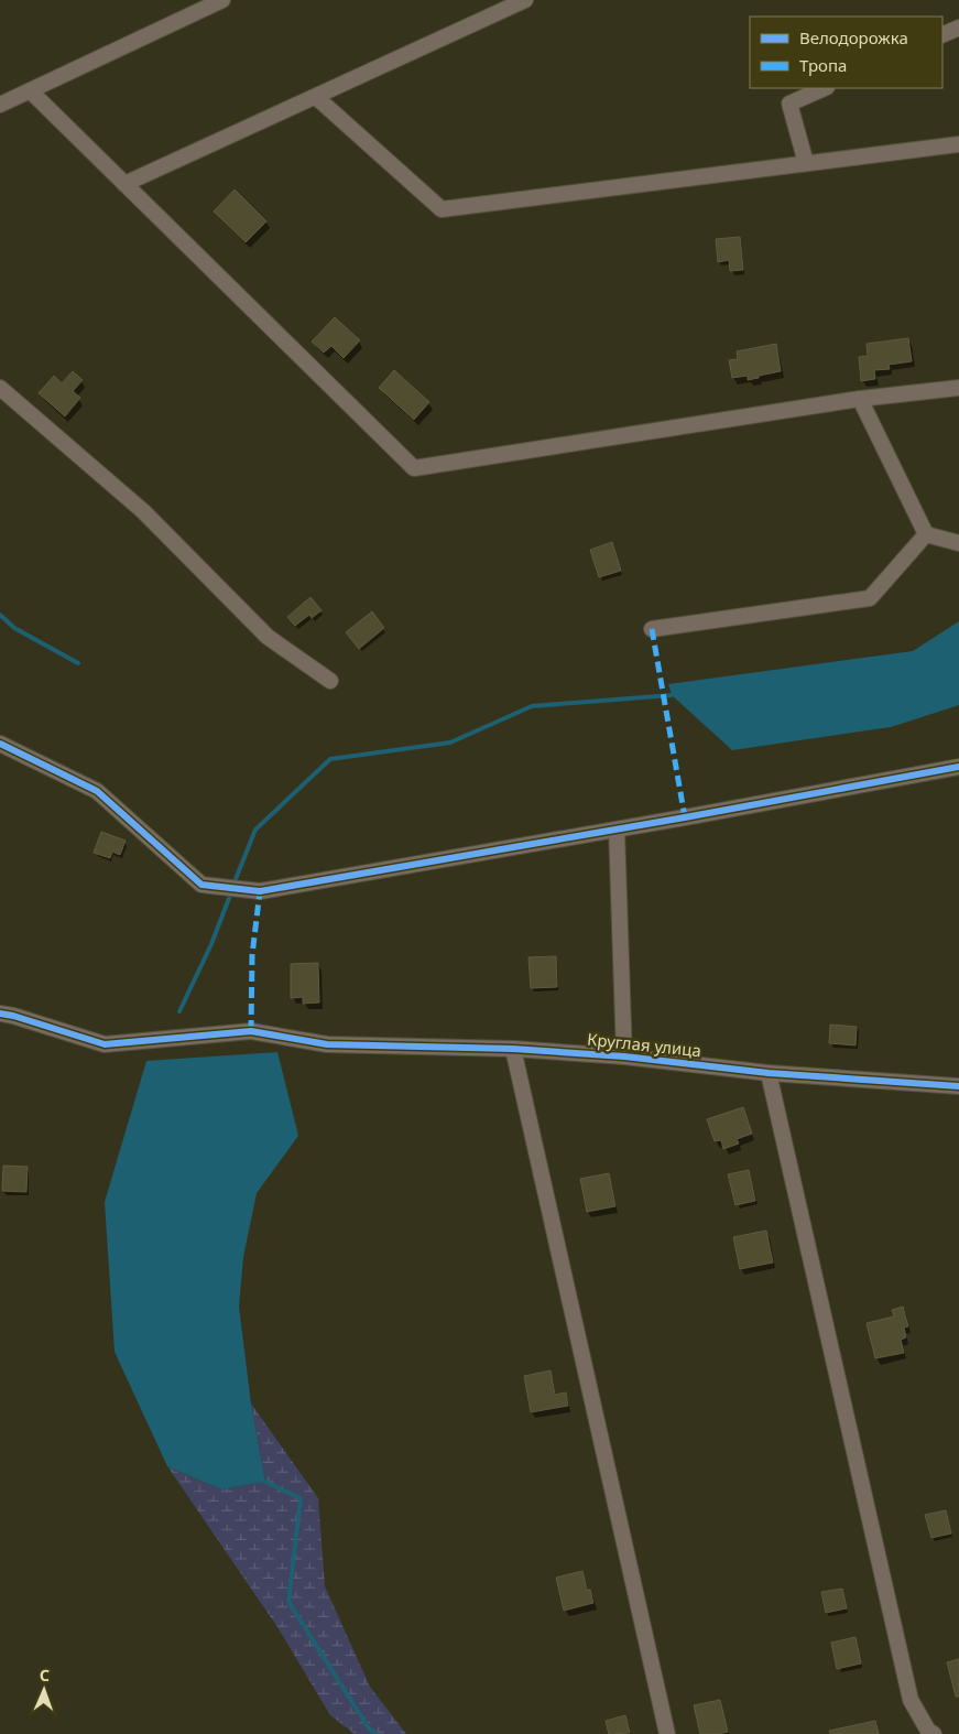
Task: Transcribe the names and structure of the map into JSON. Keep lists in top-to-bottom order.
{
  "streets": {
    "street": ["Круглая улица"]
  },
  "legend": ["Велодорожка", "Тропа"],
  "north": "top"
}
